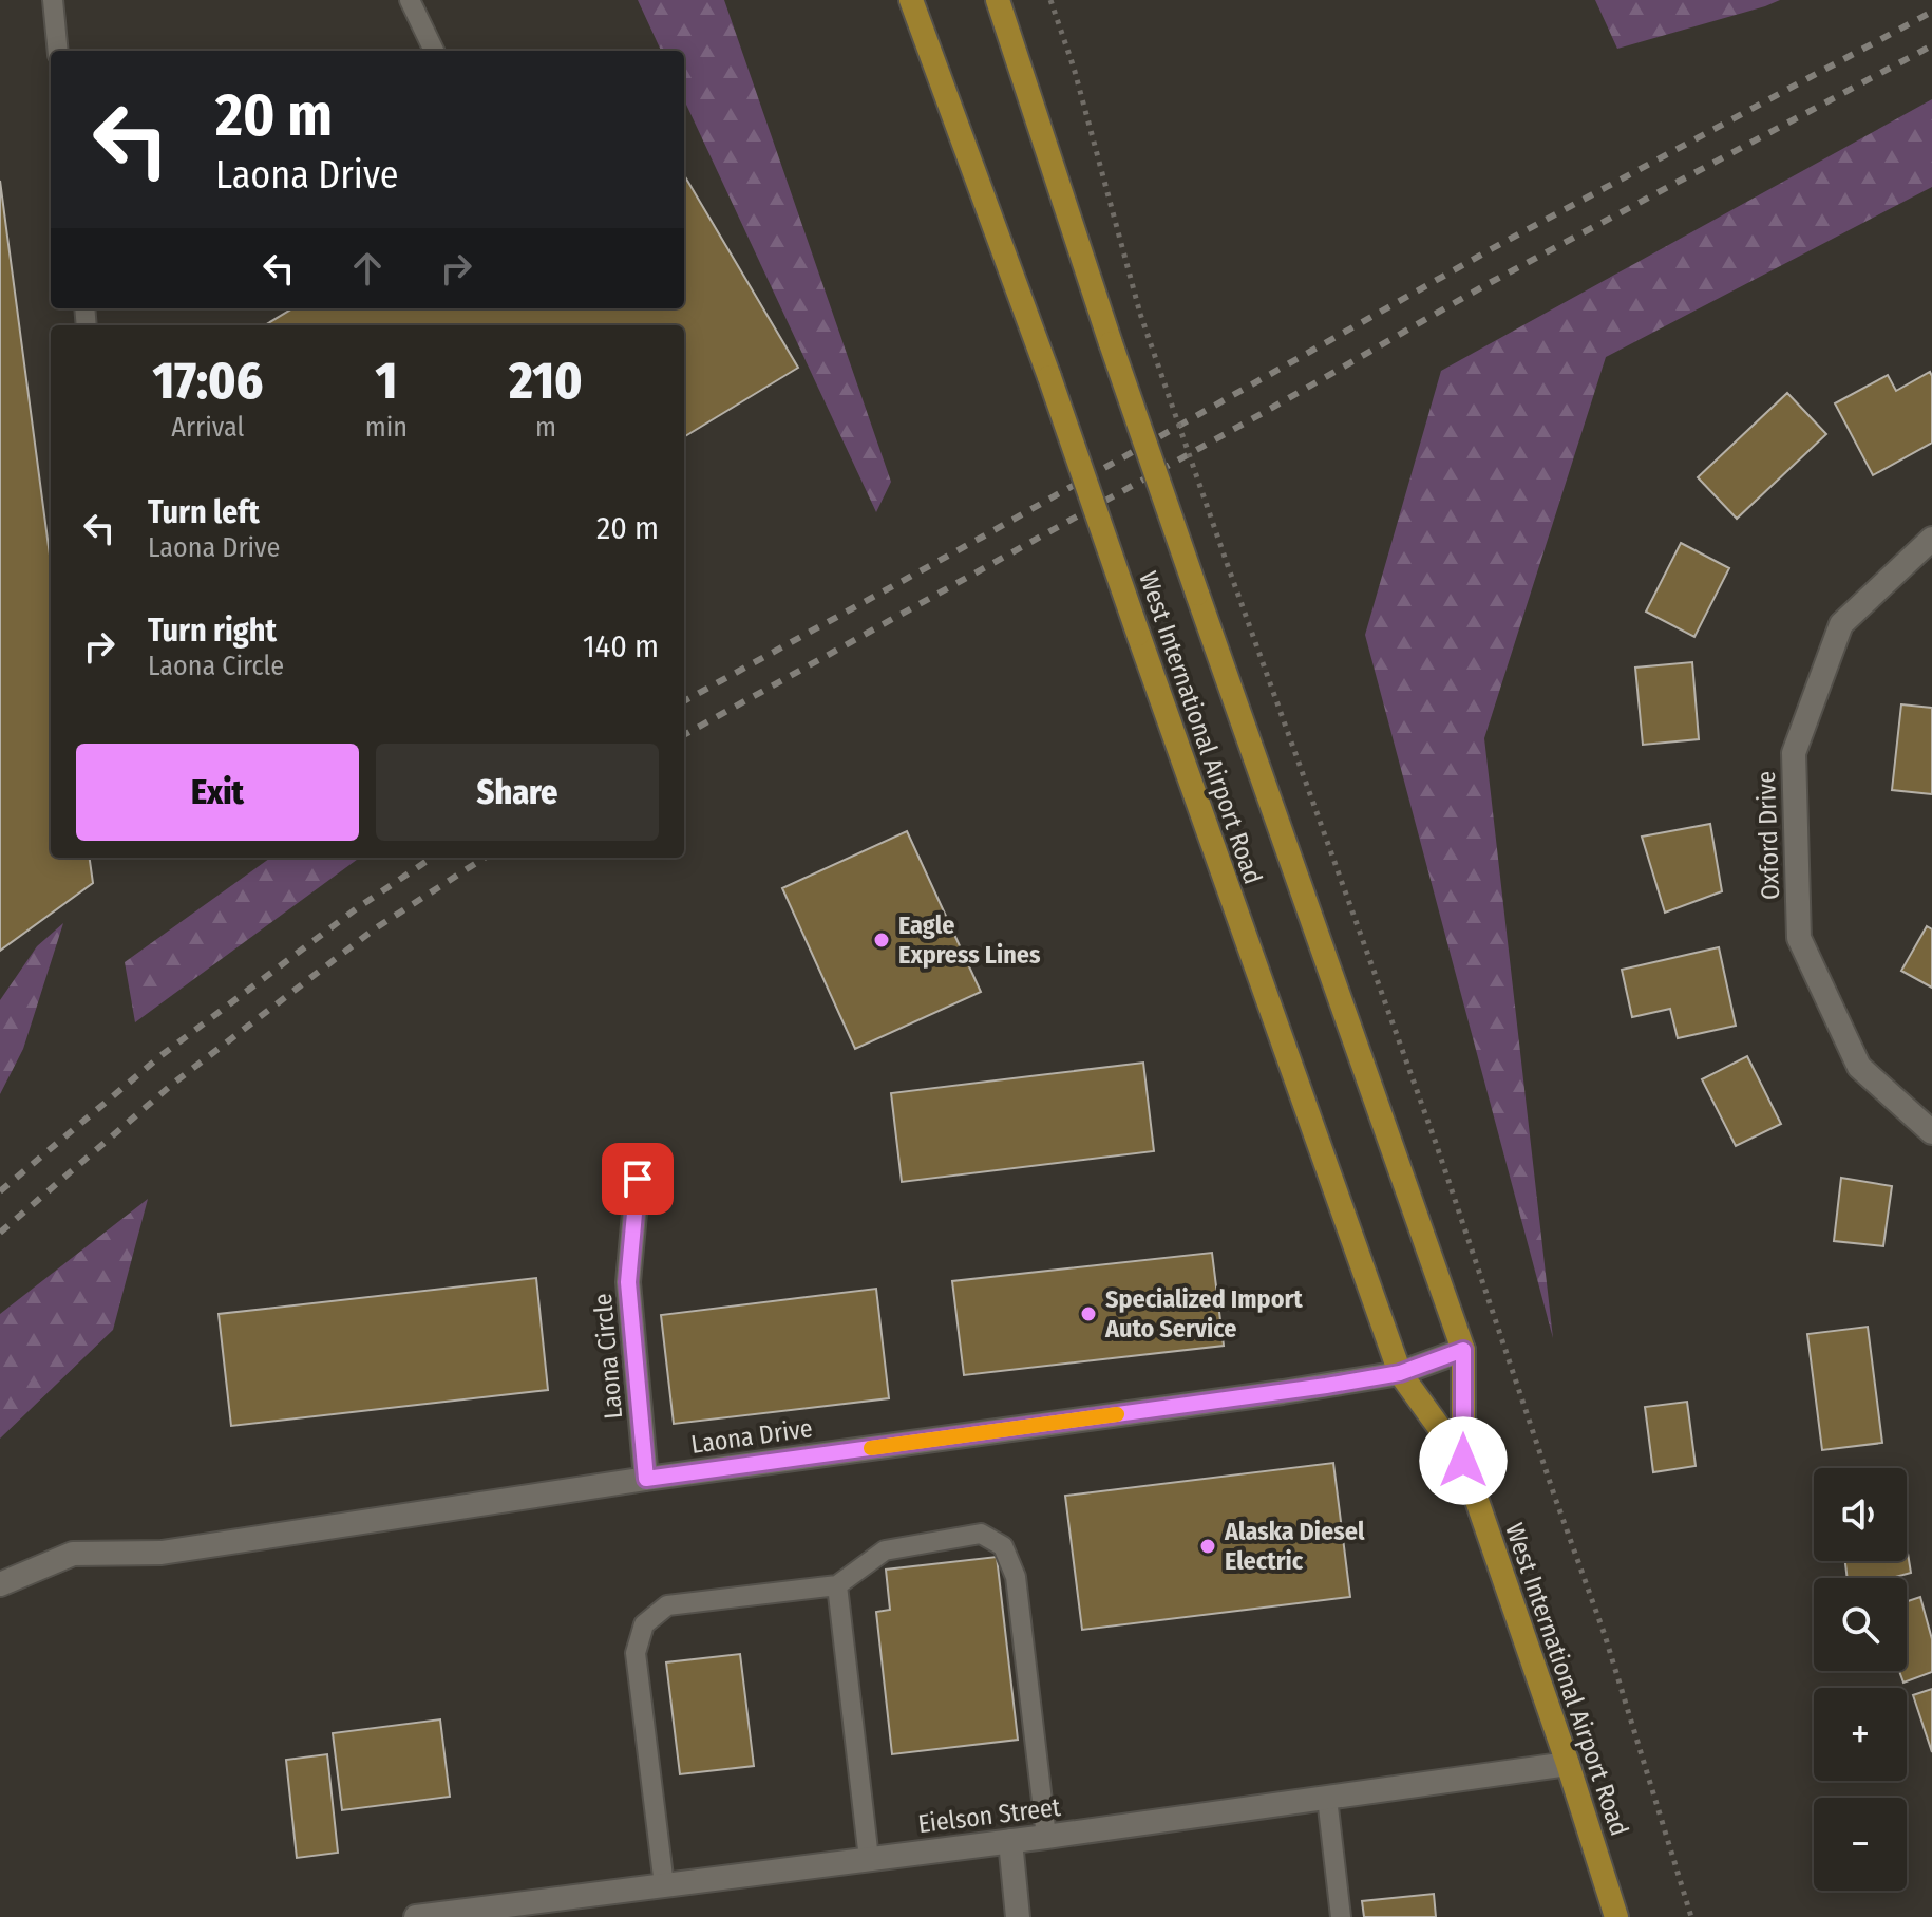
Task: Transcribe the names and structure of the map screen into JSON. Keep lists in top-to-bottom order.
{
  "streets": {
    "main road": ["West International Airport Road"],
    "street": [
      "Oxford Drive",
      "Laona Circle",
      "Laona Drive",
      "Eielson Street"
    ]
  },
  "crossings": [
    ["West International Airport Road", "Laona Drive"],
    ["West International Airport Road", "Eielson Street"],
    ["Laona Circle", "Laona Drive"]
  ],
  "places": ["Eagle Express Lines", "Specialized Import Auto Service", "Alaska Diesel Electric"],
  "page": {
    "turn": ["20 m", "Laona Drive"],
    "eta": [
      "17:06",
      "Arrival",
      "1",
      "min",
      "210",
      "m"
    ],
    "list": [
      {
        "name": "Turn left",
        "note": "Laona Drive",
        "value": "20 m"
      },
      {
        "name": "Turn right",
        "note": "Laona Circle",
        "value": "140 m"
      }
    ],
    "buttons": ["Exit", "Share"],
    "map_buttons": ["+", "−"]
  }
}
